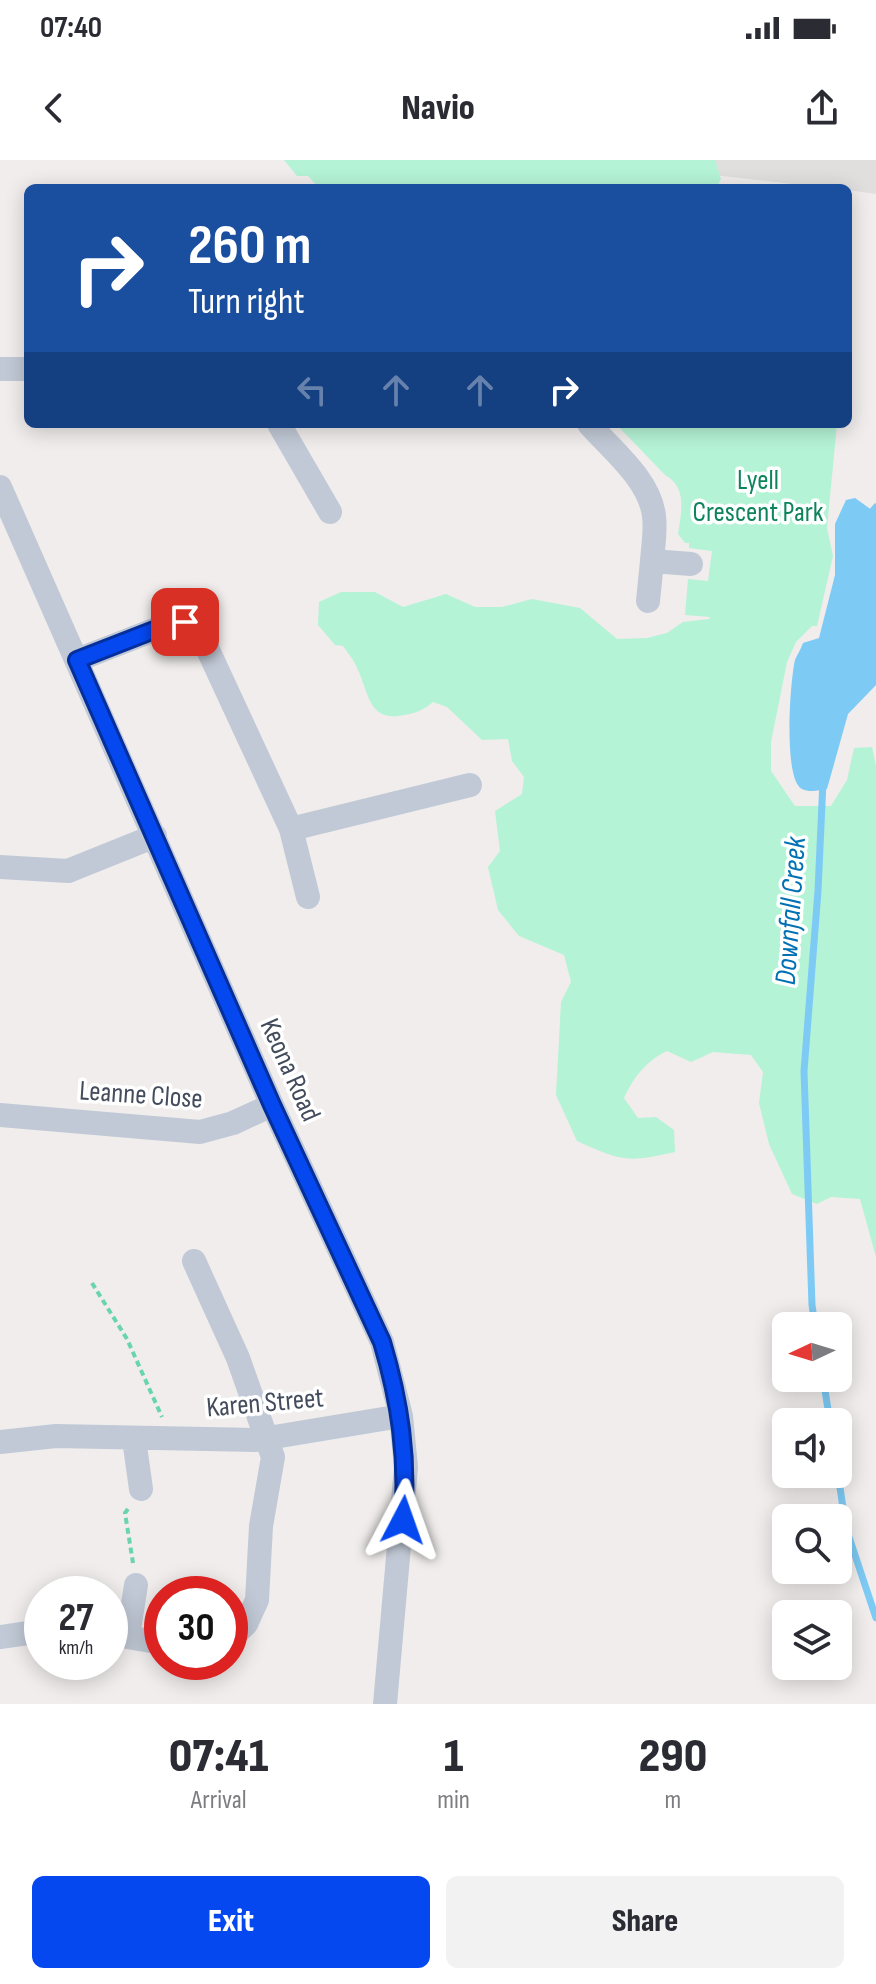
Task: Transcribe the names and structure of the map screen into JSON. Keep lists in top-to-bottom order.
{
  "streets": {
    "street": ["Keona Road", "Leanne Close", "Karen Street"]
  },
  "crossings": [
    ["Keona Road", "Leanne Close"],
    ["Keona Road", "Karen Street"]
  ],
  "water": ["Downfall Creek"],
  "parks": ["Lyell Crescent Park"],
  "north": "left",
  "page": {
    "status": "07:40",
    "header": "Navio",
    "turn": ["260 m", "Turn right"],
    "speed": "27 km/h",
    "limit": "30",
    "eta": [
      "07:41",
      "Arrival",
      "1",
      "min",
      "290",
      "m"
    ],
    "buttons": ["Exit", "Share"]
  }
}
